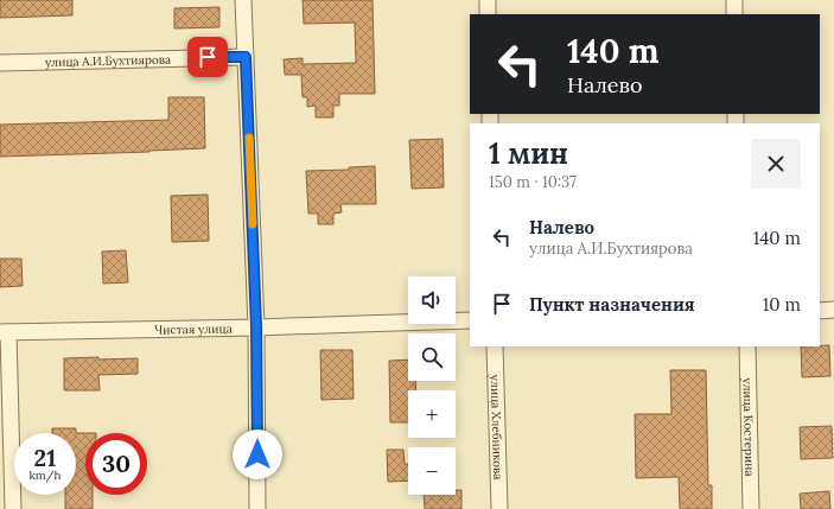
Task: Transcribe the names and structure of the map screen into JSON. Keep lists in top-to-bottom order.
{
  "streets": {
    "street": [
      "улица А.И.Бухтиярова",
      "Чистая улица",
      "улица Хлебникова",
      "улица Костерина"
    ]
  },
  "page": {
    "turn": ["140 m", "Налево"],
    "heading": ["1 мин", "150 m · 10:37"],
    "list": [
      {
        "name": "Налево",
        "note": "улица А.И.Бухтиярова",
        "value": "140 m"
      },
      {
        "name": "Пункт назначения",
        "value": "10 m"
      }
    ],
    "map_buttons": ["+", "−"],
    "speed": "21 km/h",
    "limit": "30"
  }
}
